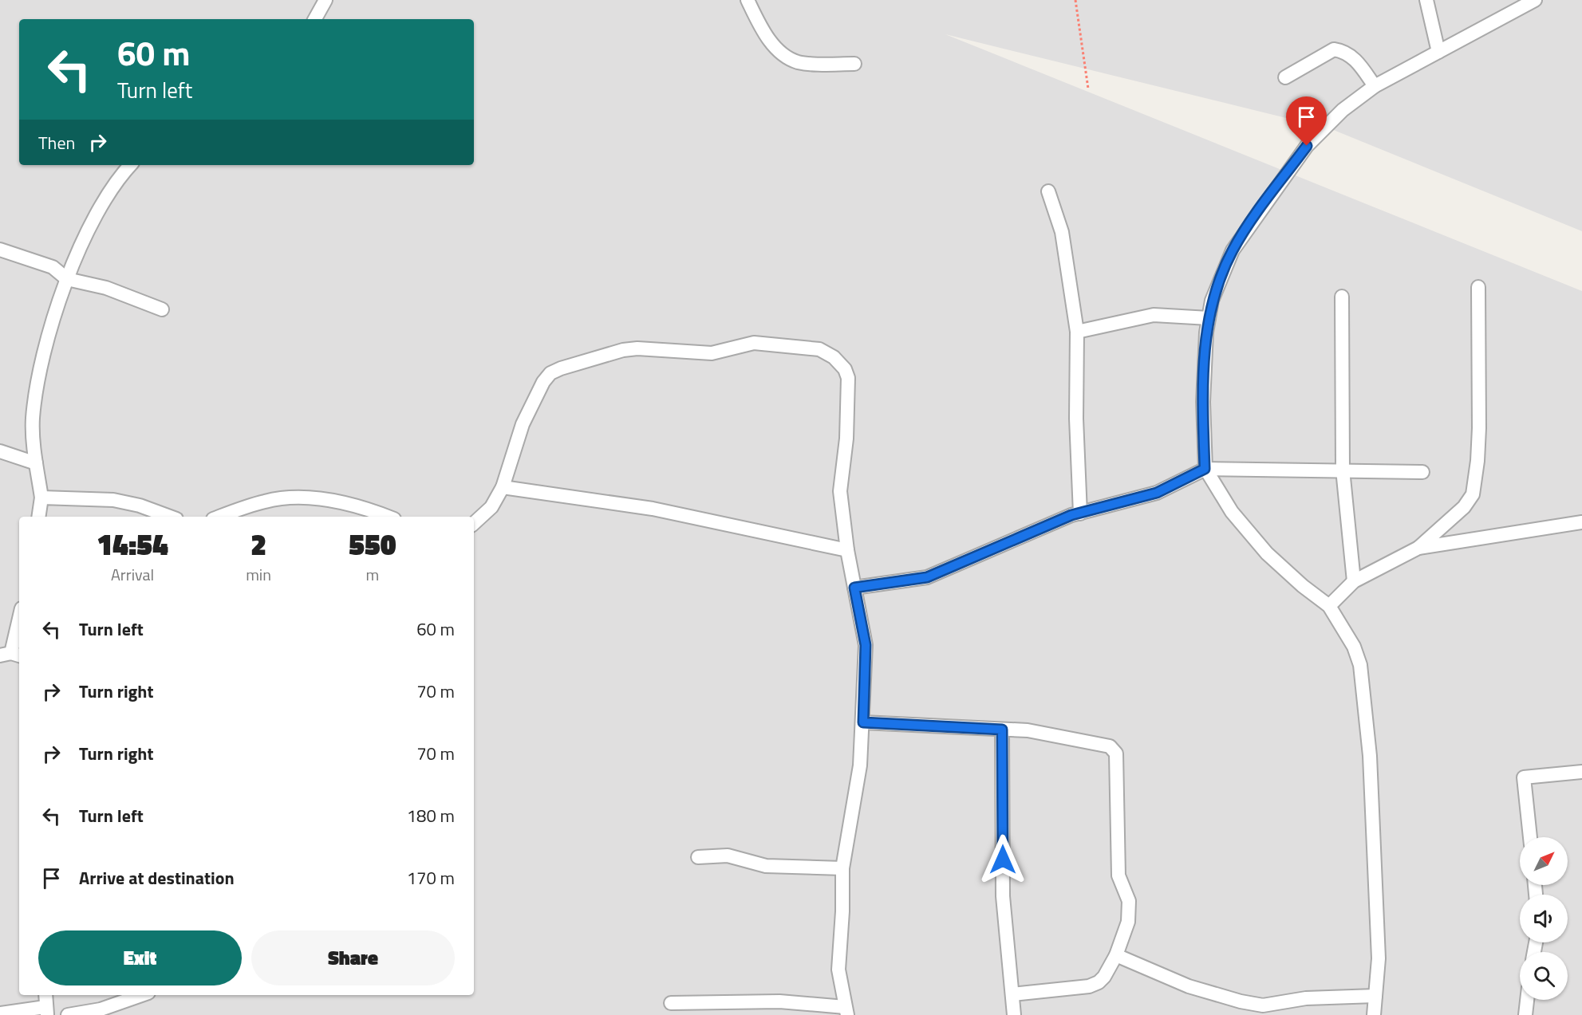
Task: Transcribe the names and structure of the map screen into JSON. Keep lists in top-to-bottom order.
{
  "north": "top right",
  "page": {
    "turn": ["60 m", "Turn left"],
    "then": "Then",
    "eta": [
      "14:54",
      "Arrival",
      "2",
      "min",
      "550",
      "m"
    ],
    "list": [
      {
        "name": "Turn left",
        "value": "60 m"
      },
      {
        "name": "Turn right",
        "value": "70 m"
      },
      {
        "name": "Turn right",
        "value": "70 m"
      },
      {
        "name": "Turn left",
        "value": "180 m"
      },
      {
        "name": "Arrive at destination",
        "value": "170 m"
      }
    ],
    "buttons": ["Exit", "Share"]
  }
}
